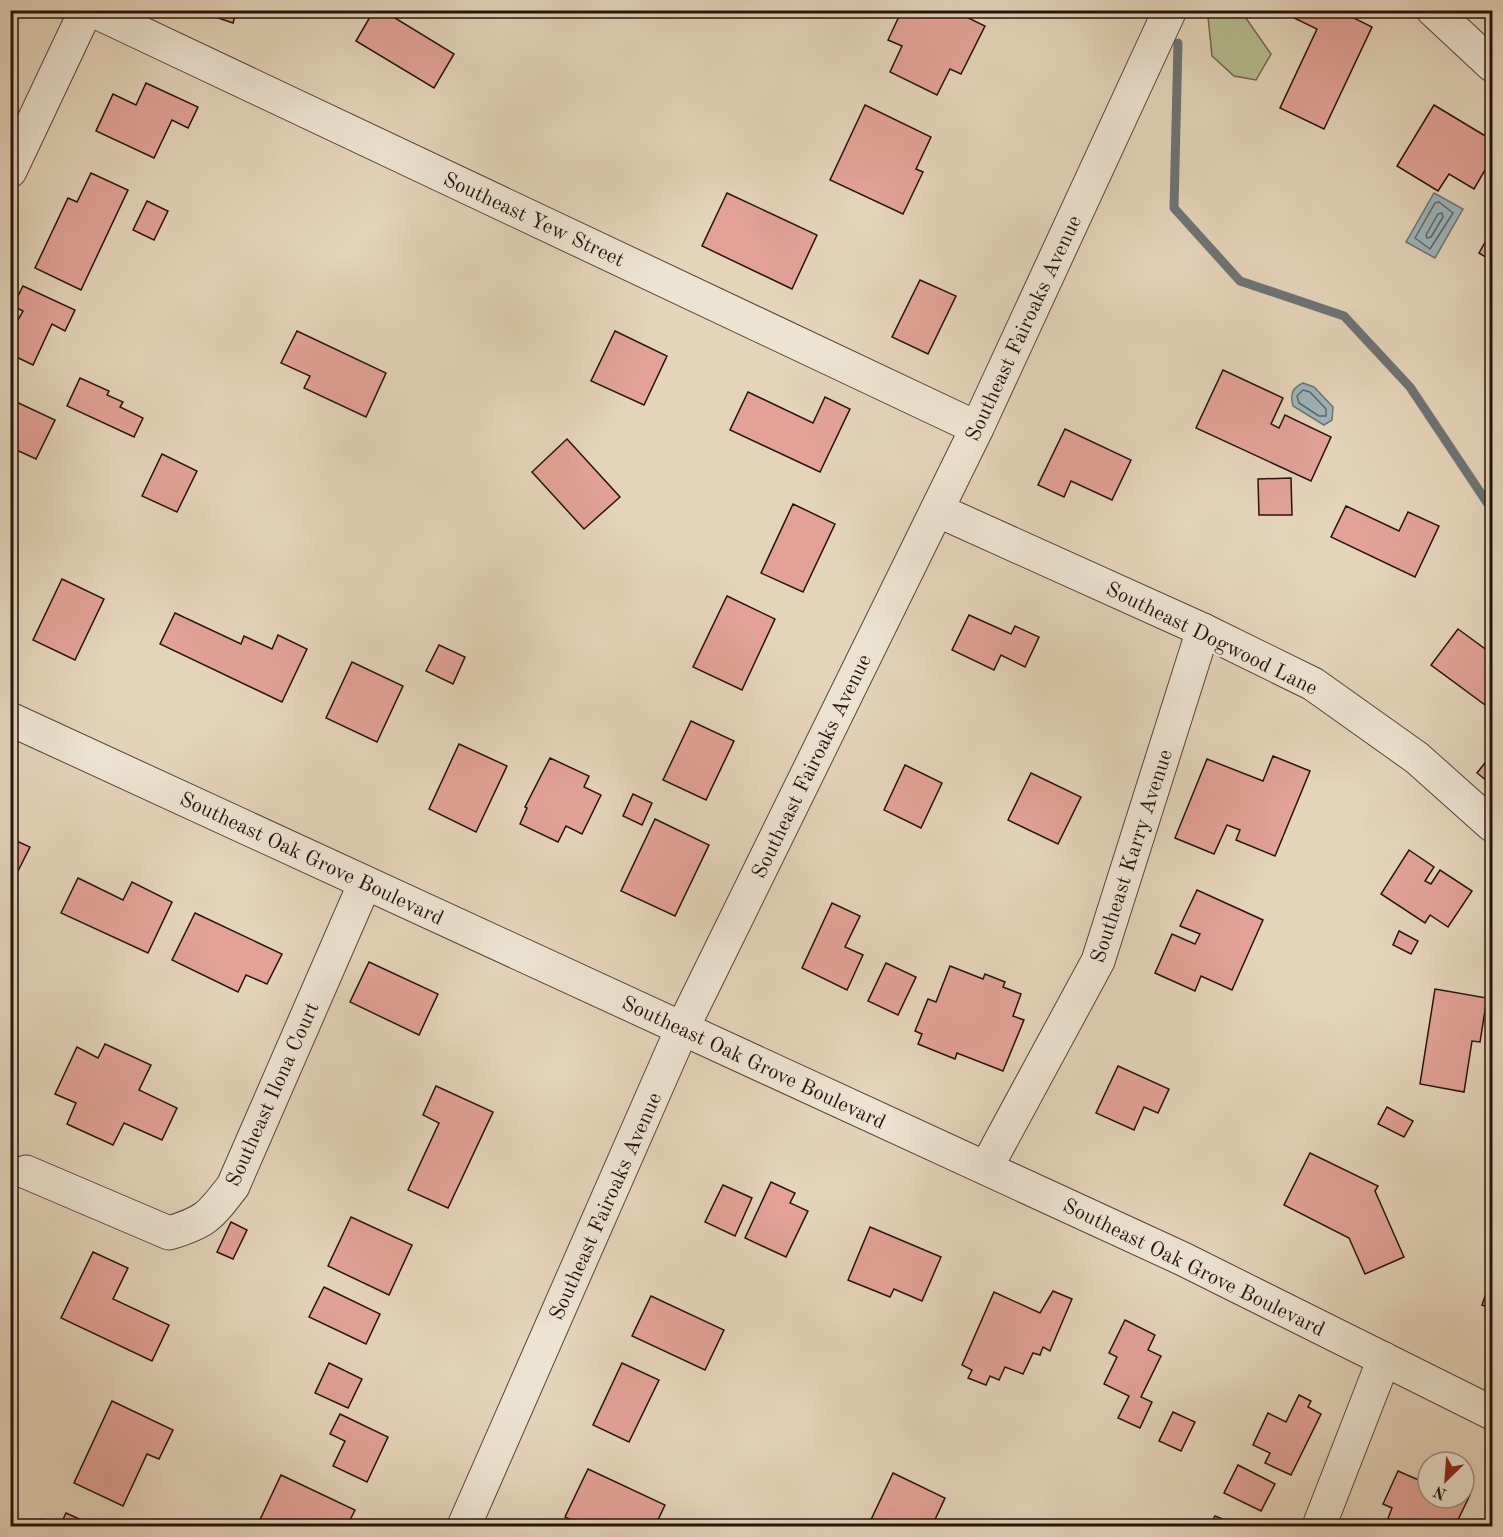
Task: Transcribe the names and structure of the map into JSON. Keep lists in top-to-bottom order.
{
  "streets": {
    "street": [
      "Southeast Yew Street",
      "Southeast Fairoaks Avenue",
      "Southeast Dogwood Lane",
      "Southeast Karry Avenue",
      "Southeast Oak Grove Boulevard",
      "Southeast Ilona Court"
    ]
  },
  "crossings": [
    ["Southeast Yew Street", "Southeast Fairoaks Avenue"],
    ["Southeast Fairoaks Avenue", "Southeast Dogwood Lane"],
    ["Southeast Fairoaks Avenue", "Southeast Oak Grove Boulevard"],
    ["Southeast Dogwood Lane", "Southeast Karry Avenue"],
    ["Southeast Karry Avenue", "Southeast Oak Grove Boulevard"],
    ["Southeast Oak Grove Boulevard", "Southeast Ilona Court"]
  ],
  "north": "bottom left"
}
